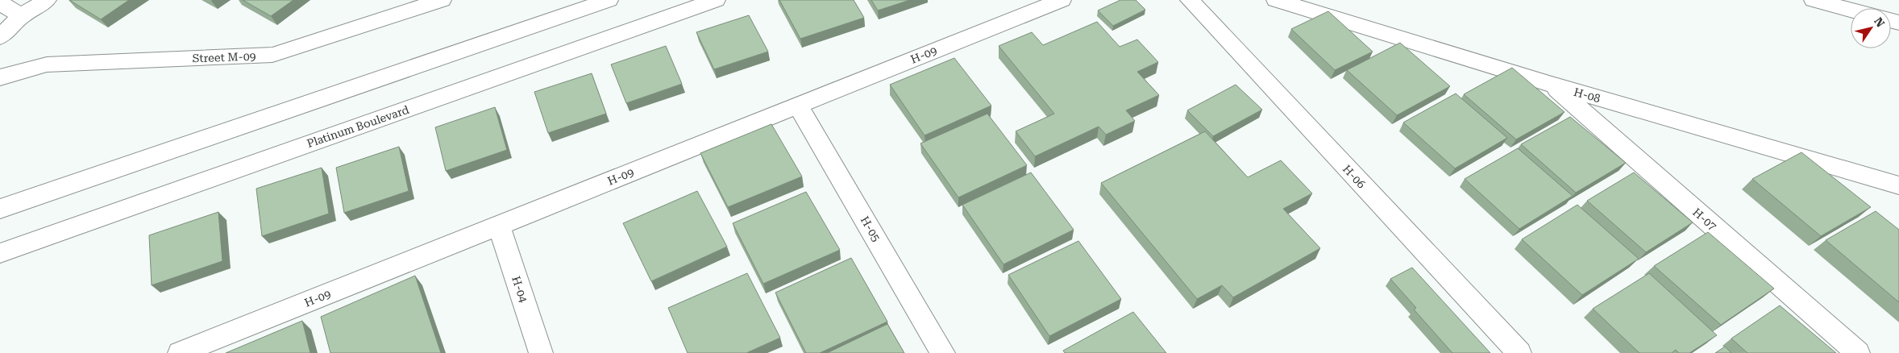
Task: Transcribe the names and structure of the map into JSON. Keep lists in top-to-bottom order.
{
  "streets": {
    "street": [
      "H-09",
      "Street M-09",
      "H-08",
      "Platinum Boulevard",
      "H-06",
      "H-07",
      "H-05",
      "H-04"
    ]
  },
  "crossings": [
    ["H-09", "H-05"],
    ["H-09", "H-04"],
    ["H-08", "H-07"]
  ],
  "north": "top right"
}
